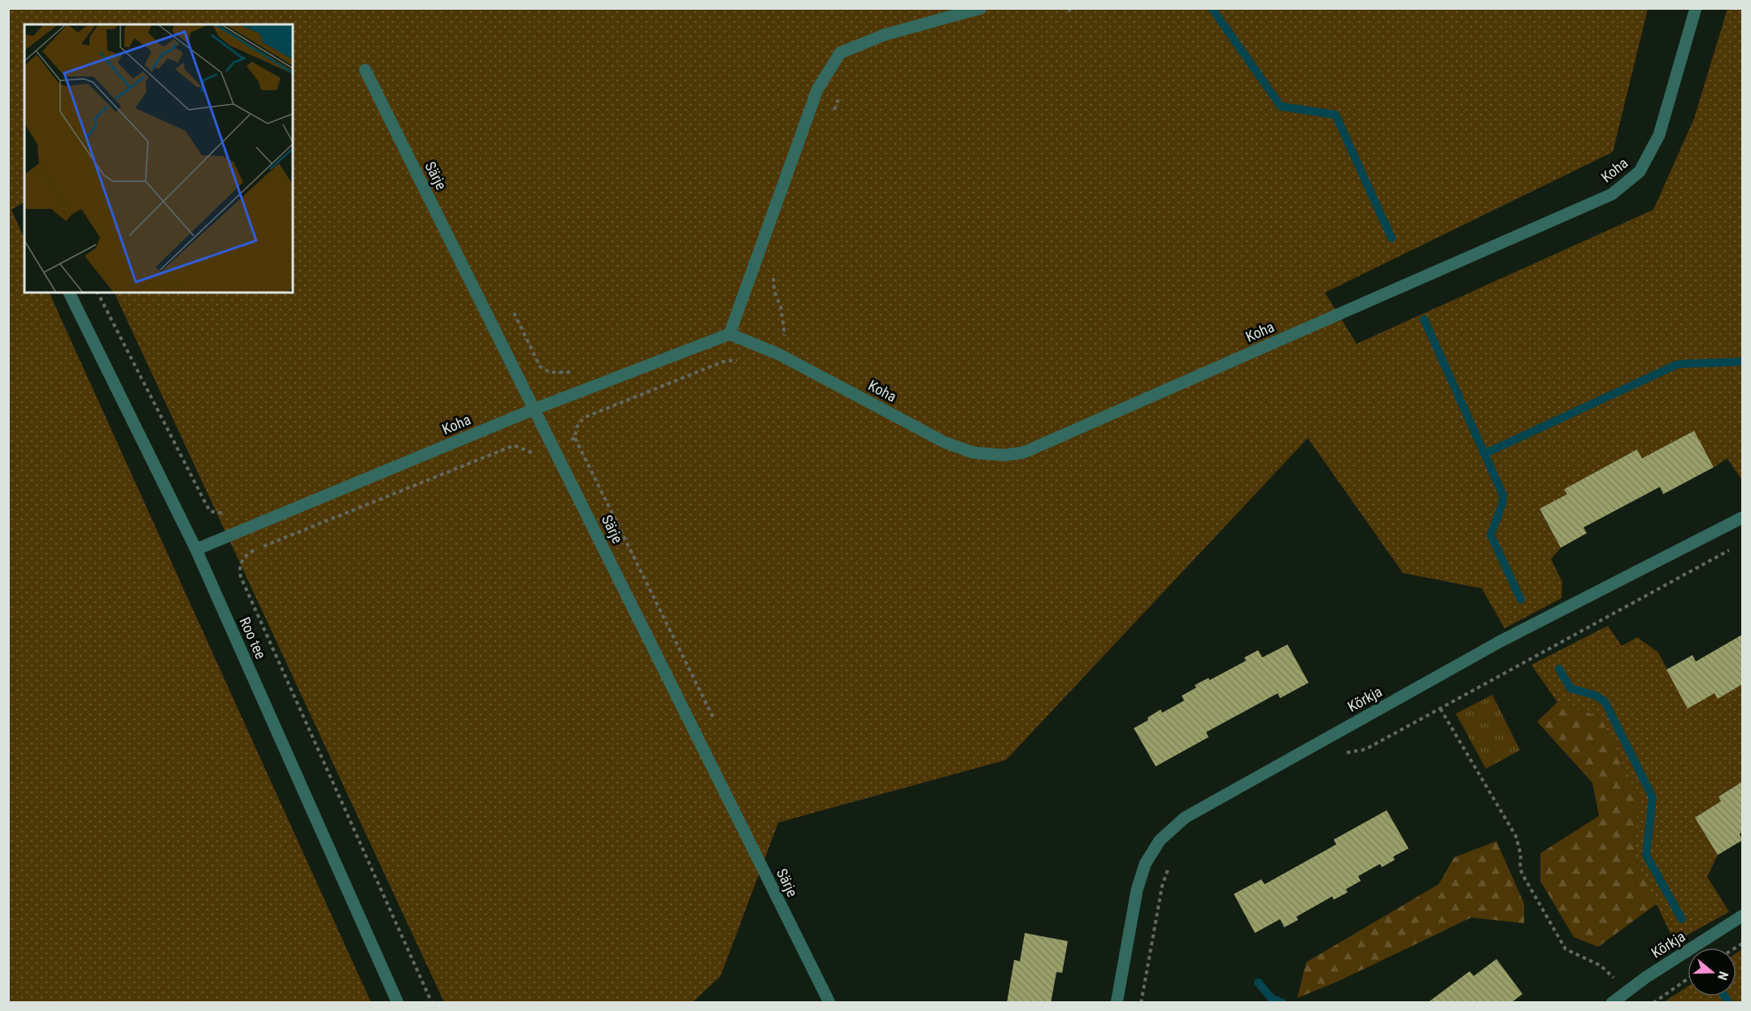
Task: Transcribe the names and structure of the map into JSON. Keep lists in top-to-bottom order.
{
  "streets": {
    "street": [
      "Koha",
      "Särje",
      "Roo tee",
      "Kõrkja"
    ]
  },
  "crossings": [
    ["Koha", "Särje"],
    ["Koha", "Roo tee"]
  ],
  "north": "right"
}
